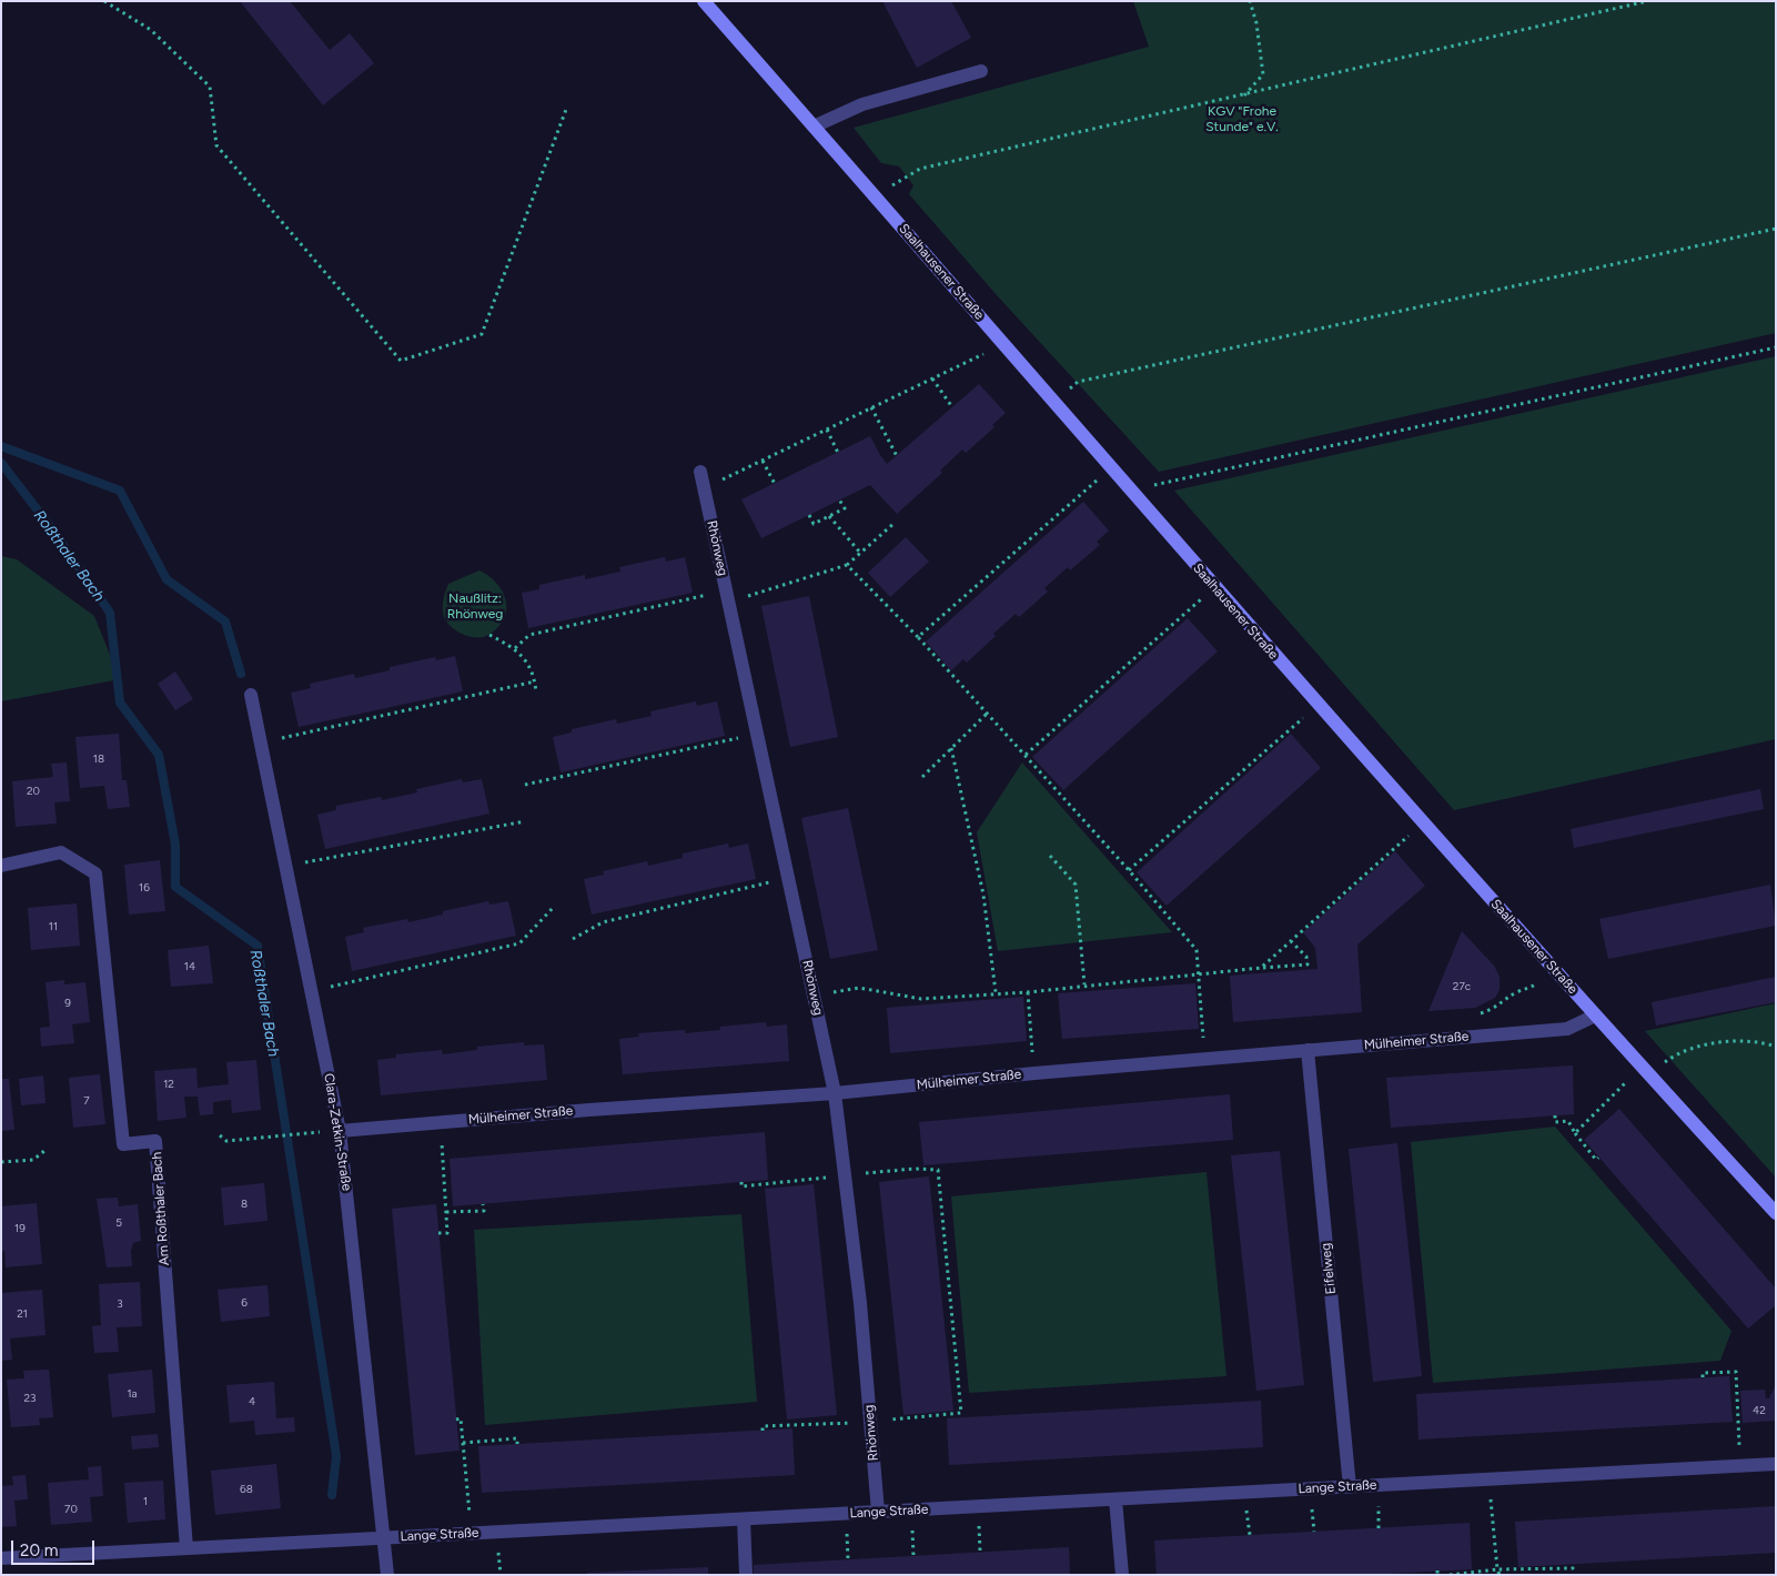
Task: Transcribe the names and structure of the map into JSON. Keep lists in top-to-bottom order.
{
  "streets": {
    "street": [
      "Saalhausener Straße",
      "Rhönweg",
      "Mülheimer Straße",
      "Clara-Zetkin-Straße",
      "Am Roßthaler Bach",
      "Eifelweg",
      "Lange Straße"
    ]
  },
  "crossings": [
    ["Saalhausener Straße", "Mülheimer Straße"],
    ["Rhönweg", "Mülheimer Straße"],
    ["Rhönweg", "Lange Straße"],
    ["Mülheimer Straße", "Clara-Zetkin-Straße"],
    ["Mülheimer Straße", "Eifelweg"],
    ["Clara-Zetkin-Straße", "Lange Straße"],
    ["Am Roßthaler Bach", "Lange Straße"],
    ["Eifelweg", "Lange Straße"]
  ],
  "water": ["Roßthaler Bach"],
  "parks": ["KGV \"Frohe Stunde\" e.V.", "Naußlitz: Rhönweg"],
  "house_numbers": [
    "18",
    "20",
    "16",
    "11",
    "14",
    "27c",
    "9",
    "12",
    "7",
    "8",
    "5",
    "19",
    "6",
    "3",
    "21",
    "1a",
    "23",
    "4",
    "42",
    "68",
    "1",
    "70"
  ],
  "scale_bar": "20 m"
}
